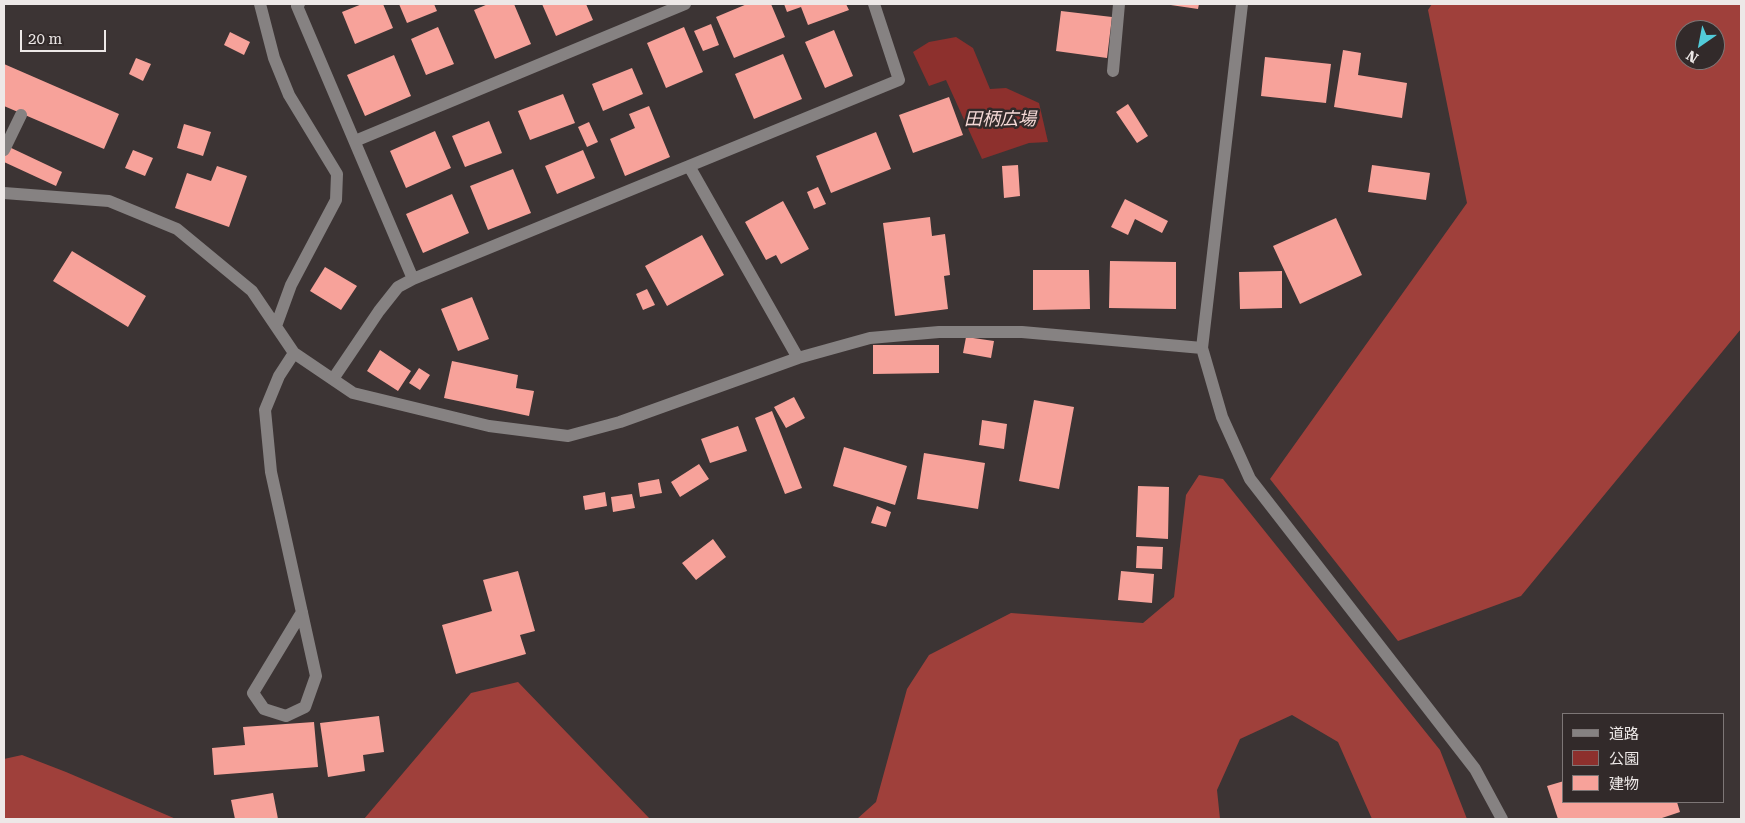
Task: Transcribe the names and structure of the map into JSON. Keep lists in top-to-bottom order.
{
  "parks": ["田柄広場"],
  "legend": ["道路", "公園", "建物"],
  "scale_bar": "20 m",
  "north": "bottom left"
}
